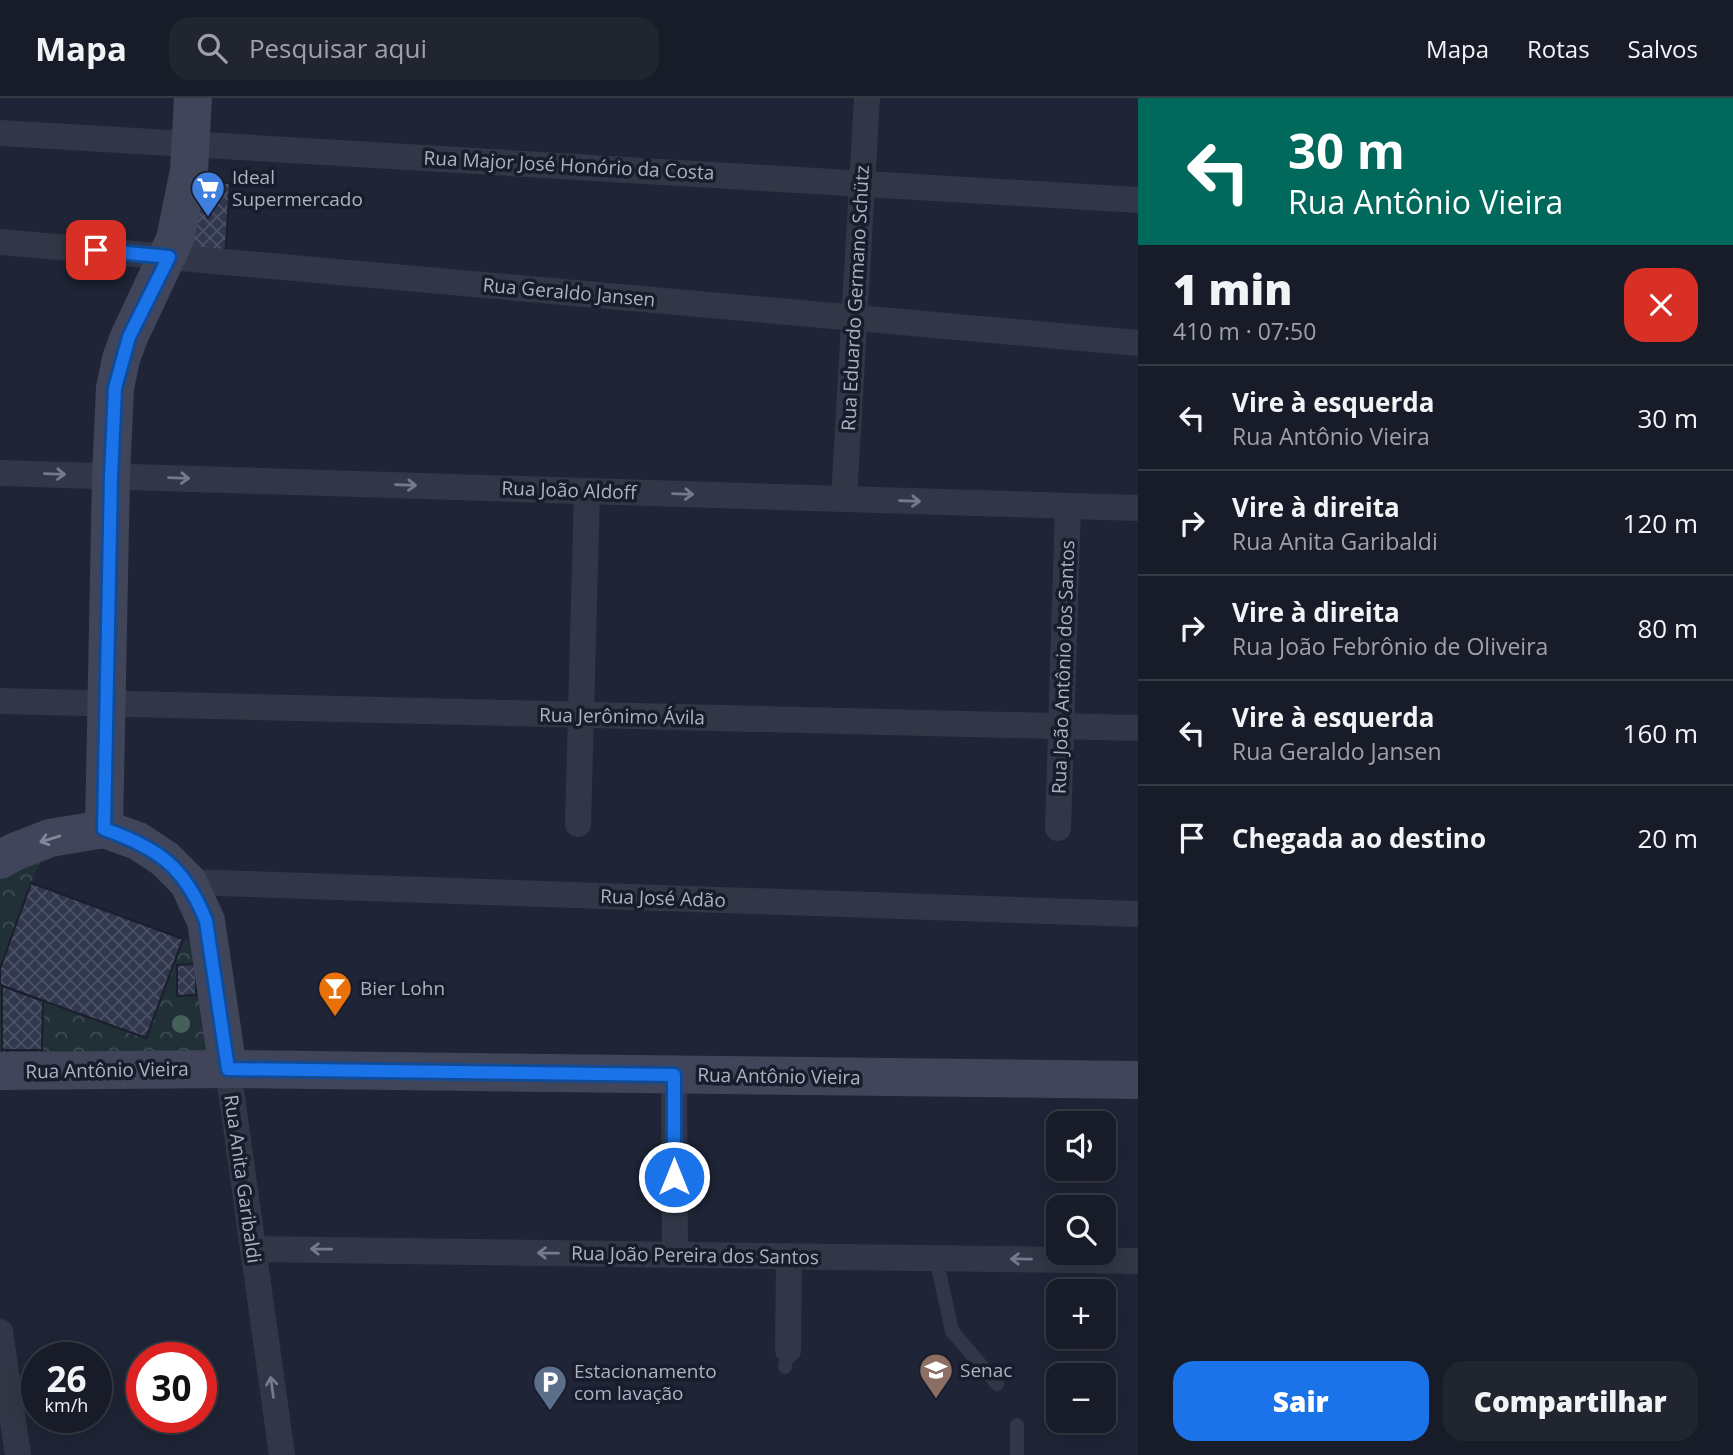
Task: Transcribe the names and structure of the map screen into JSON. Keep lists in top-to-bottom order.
{
  "streets": {
    "street": [
      "Rua Major José Honório da Costa",
      "Rua Geraldo Jansen",
      "Rua Eduardo Germano Schütz",
      "Rua João Aldoff",
      "Rua João Antônio dos Santos",
      "Rua Jerônimo Ávila",
      "Rua José Adão",
      "Rua Antônio Vieira",
      "Rua Anita Garibaldi",
      "Rua João Pereira dos Santos"
    ]
  },
  "crossings": [
    ["Rua Major José Honório da Costa", "Rua Eduardo Germano Schütz"],
    ["Rua Geraldo Jansen", "Rua Eduardo Germano Schütz"],
    ["Rua Eduardo Germano Schütz", "Rua João Aldoff"],
    ["Rua João Aldoff", "Rua João Antônio dos Santos"],
    ["Rua João Antônio dos Santos", "Rua Jerônimo Ávila"],
    ["Rua José Adão", "Rua Anita Garibaldi"],
    ["Rua Antônio Vieira", "Rua Anita Garibaldi"],
    ["Rua Anita Garibaldi", "Rua João Pereira dos Santos"]
  ],
  "one_way": ["Rua João Aldoff", "Rua João Pereira dos Santos"],
  "places": {
    "supermarket": ["Ideal Supermercado"],
    "bar": ["Bier Lohn"],
    "school or university": ["Senac"],
    "parking": ["Estacionamento com lavação"]
  },
  "page": {
    "header": "Mapa",
    "search": "Pesquisar aqui",
    "nav": ["Mapa", "Rotas", "Salvos"],
    "turn": ["30 m", "Rua Antônio Vieira"],
    "heading": ["1 min", "410 m · 07:50"],
    "list": [
      {
        "name": "Vire à esquerda",
        "note": "Rua Antônio Vieira",
        "value": "30 m"
      },
      {
        "name": "Vire à direita",
        "note": "Rua Anita Garibaldi",
        "value": "120 m"
      },
      {
        "name": "Vire à direita",
        "note": "Rua João Febrônio de Oliveira",
        "value": "80 m"
      },
      {
        "name": "Vire à esquerda",
        "note": "Rua Geraldo Jansen",
        "value": "160 m"
      },
      {
        "name": "Chegada ao destino",
        "value": "20 m"
      }
    ],
    "map_buttons": ["+", "−"],
    "speed": "26 km/h",
    "limit": "30",
    "buttons": ["Sair", "Compartilhar"]
  }
}
